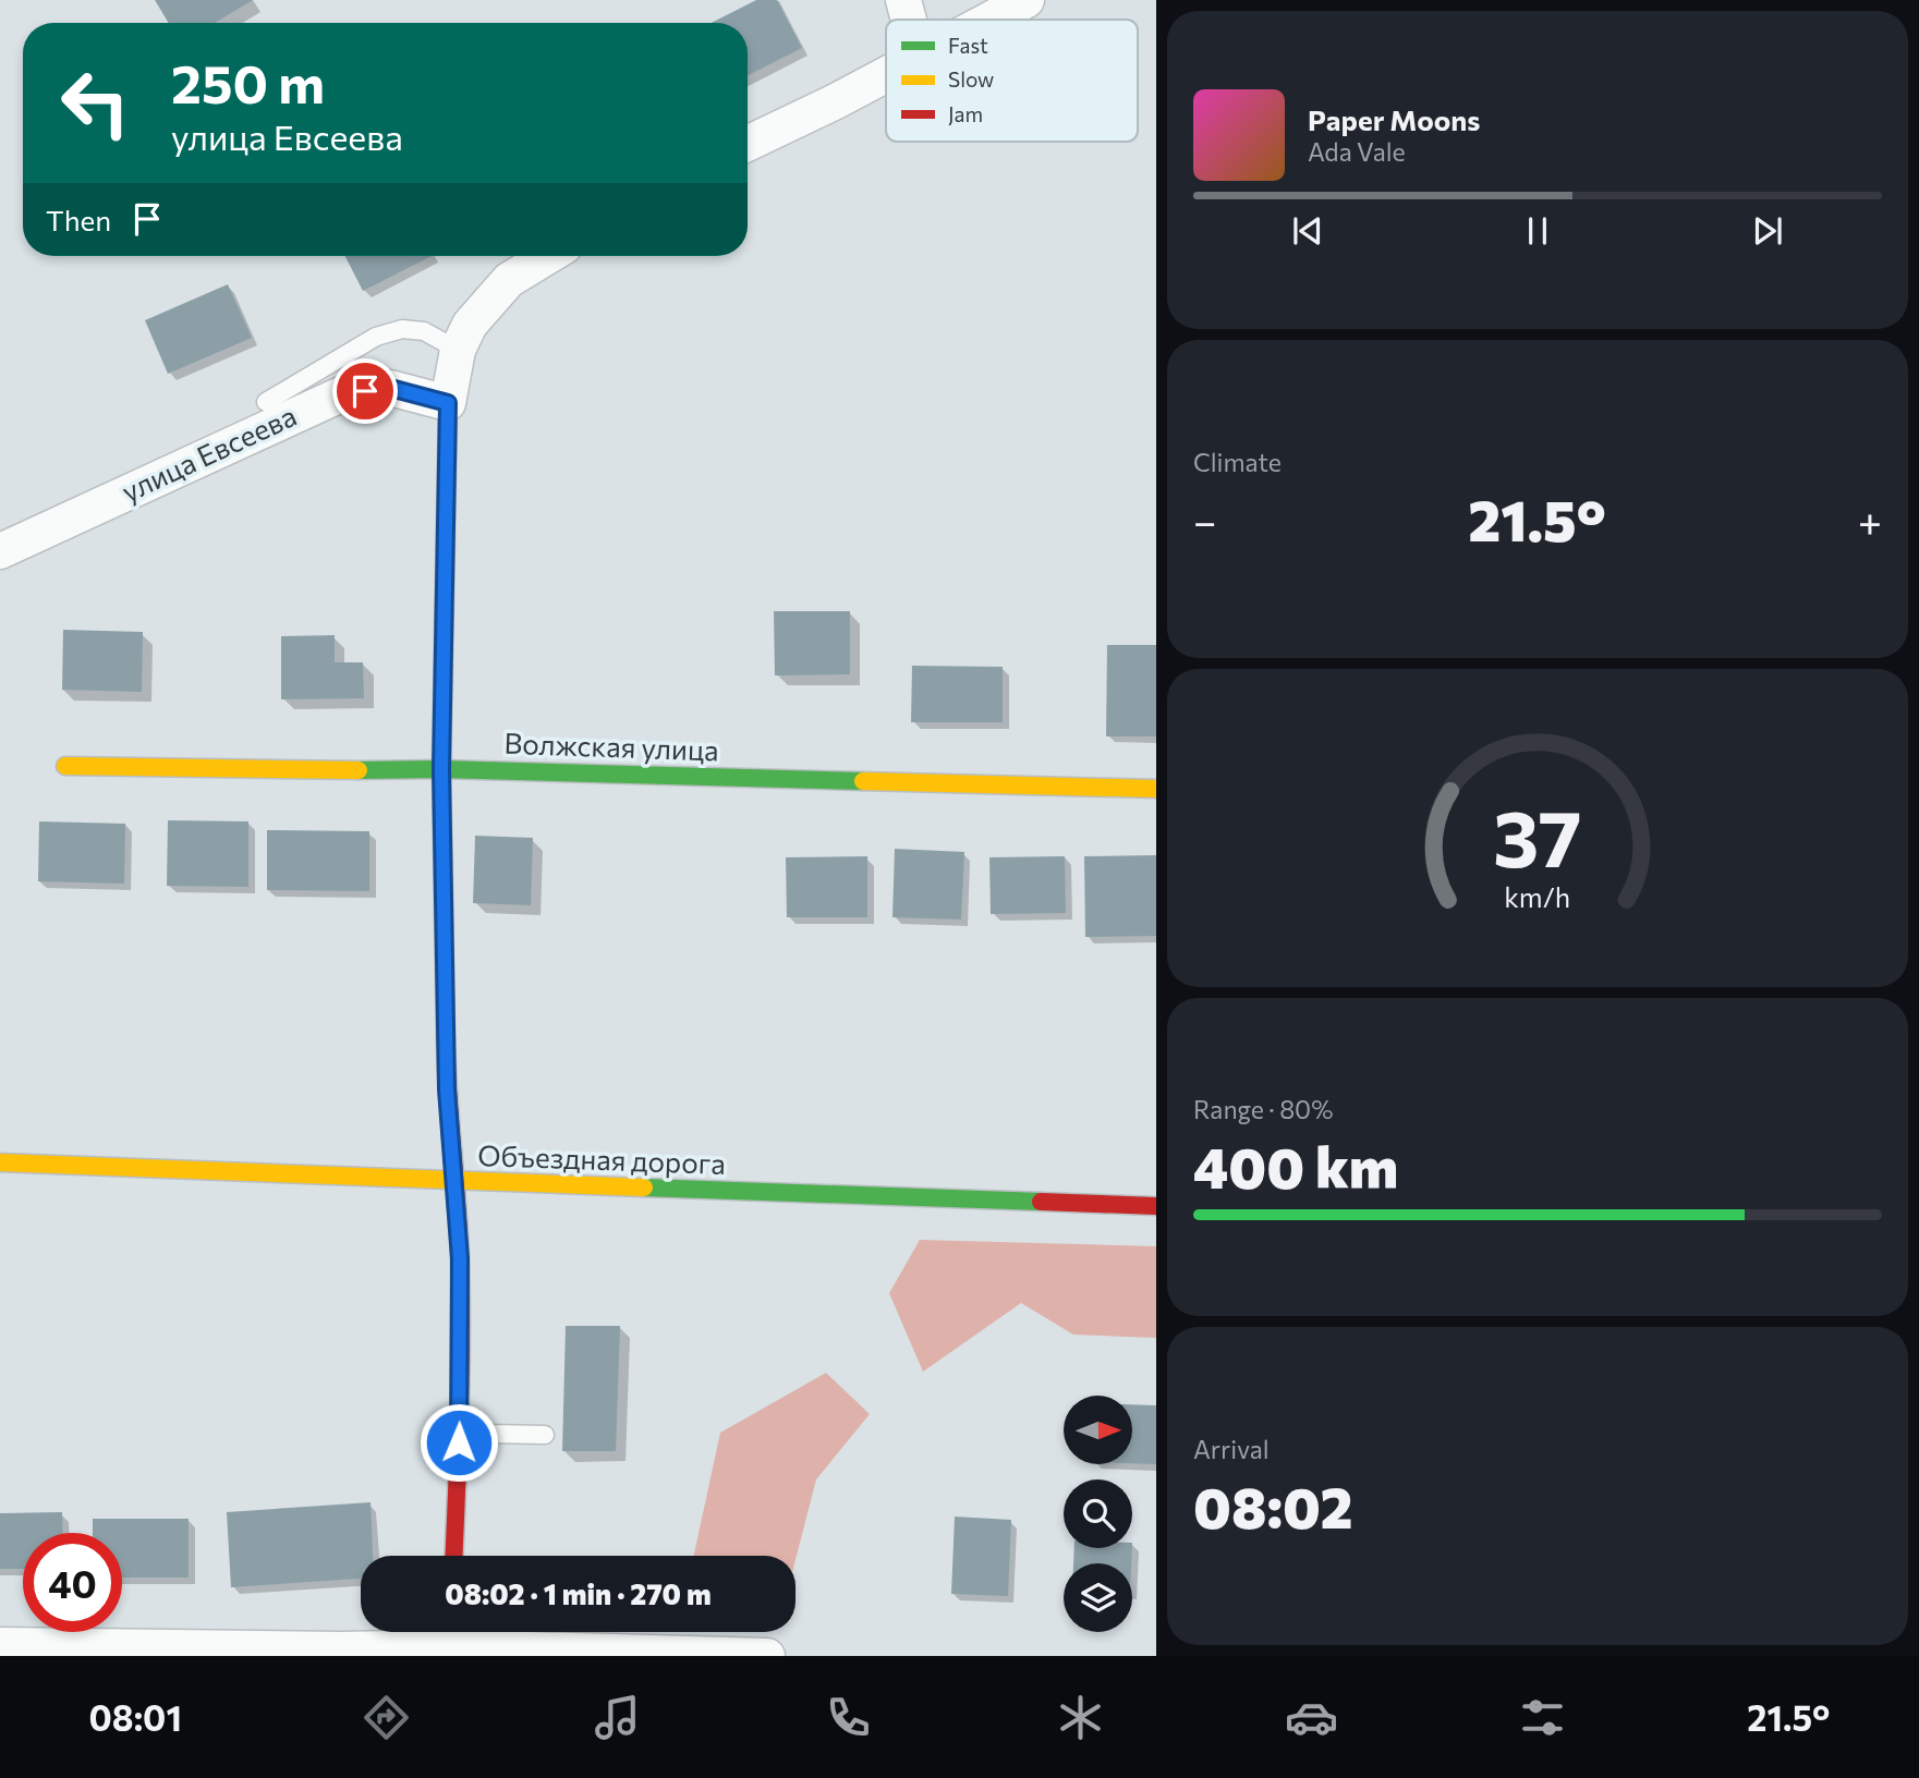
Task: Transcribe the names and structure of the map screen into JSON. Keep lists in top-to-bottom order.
{
  "streets": {
    "street": ["улица Евсеева", "Волжская улица", "Объездная дорога"]
  },
  "legend": ["Fast", "Slow", "Jam"],
  "north": "right",
  "page": {
    "turn": ["250 m", "улица Евсеева"],
    "song": ["Paper Moons", "Ada Vale"],
    "then": "Then",
    "tile": [
      "Climate",
      ["Range · 80%", "400 km"],
      ["Arrival", "08:02"]
    ],
    "heat": ["−", "21.5°", "+"],
    "limit": "40",
    "trip": "08:02 · 1 min · 270 m",
    "tabs": ["08:01", "21.5°"],
    "gauge": ["37", "km/h"]
  }
}
